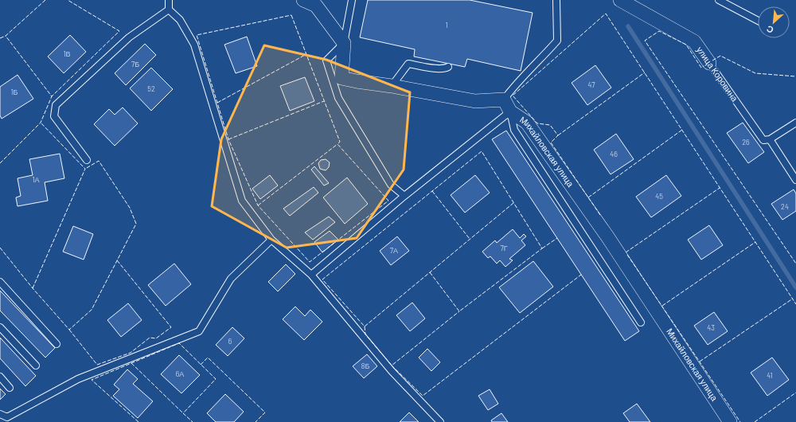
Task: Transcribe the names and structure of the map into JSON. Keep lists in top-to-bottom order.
{
  "streets": {
    "street": ["улица Коровина", "Михайловская улица"]
  },
  "house_numbers": [
    "1",
    "1В",
    "7Б",
    "47",
    "52",
    "1Б",
    "26",
    "46",
    "1А",
    "45",
    "24",
    "7Г",
    "7А",
    "43",
    "6",
    "8Б",
    "6А",
    "41"
  ],
  "north": "bottom left"
}
